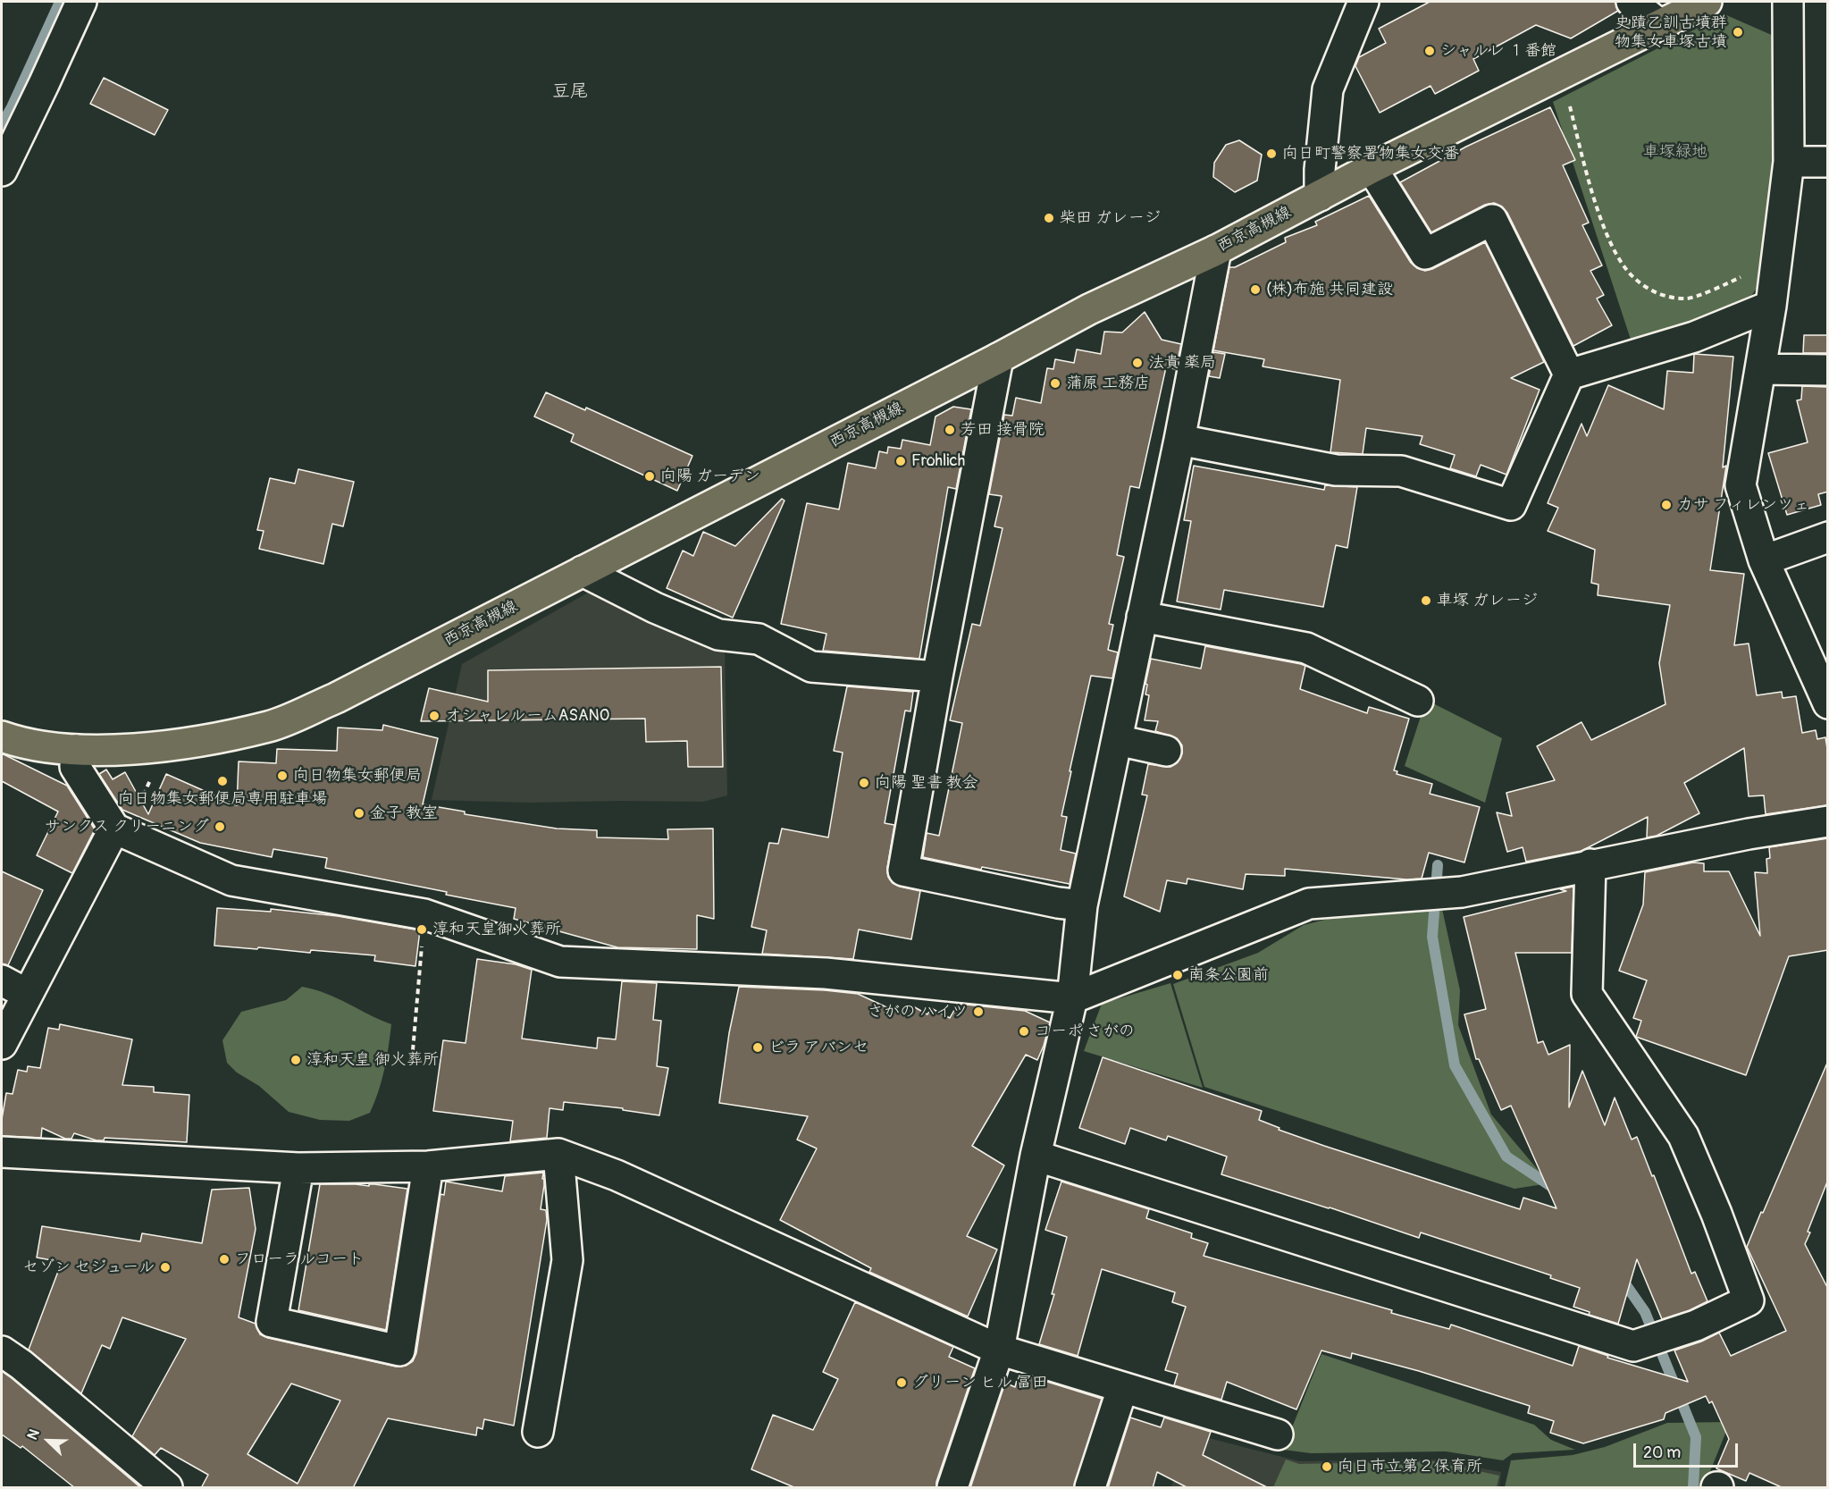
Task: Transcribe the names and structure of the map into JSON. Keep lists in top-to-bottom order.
{
  "streets": {
    "main road": ["西京高槻線"]
  },
  "districts": ["豆尾"],
  "parks": ["車塚緑地"],
  "places": [
    "史蹟乙訓古墳群 物集女車塚古墳",
    "シャルレ １番館",
    "向日町警察署物集女交番",
    "柴田 ガレージ",
    "(株)布施 共同建設",
    "法貴 薬局",
    "蒲原 工務店",
    "芳田 接骨院",
    "Frohlich",
    "向陽 ガーデン",
    "カサ フィレンツェ",
    "車塚 ガレージ",
    "オシャレルームASANO",
    "向日物集女郵便局",
    "向日物集女郵便局専用駐車場",
    "向陽 聖書 教会",
    "金子 教室",
    "サンクス クリーニング",
    "淳和天皇御火葬所",
    "南条公園前",
    "さがの ハイツ",
    "コーポ さがの",
    "ビラ アバンセ",
    "淳和天皇 御火葬所",
    "フローラルコート",
    "セゾン セジュール",
    "グリーン ヒル 冨田",
    "向日市立第２保育所"
  ],
  "scale_bar": "20 m",
  "north": "top left"
}
